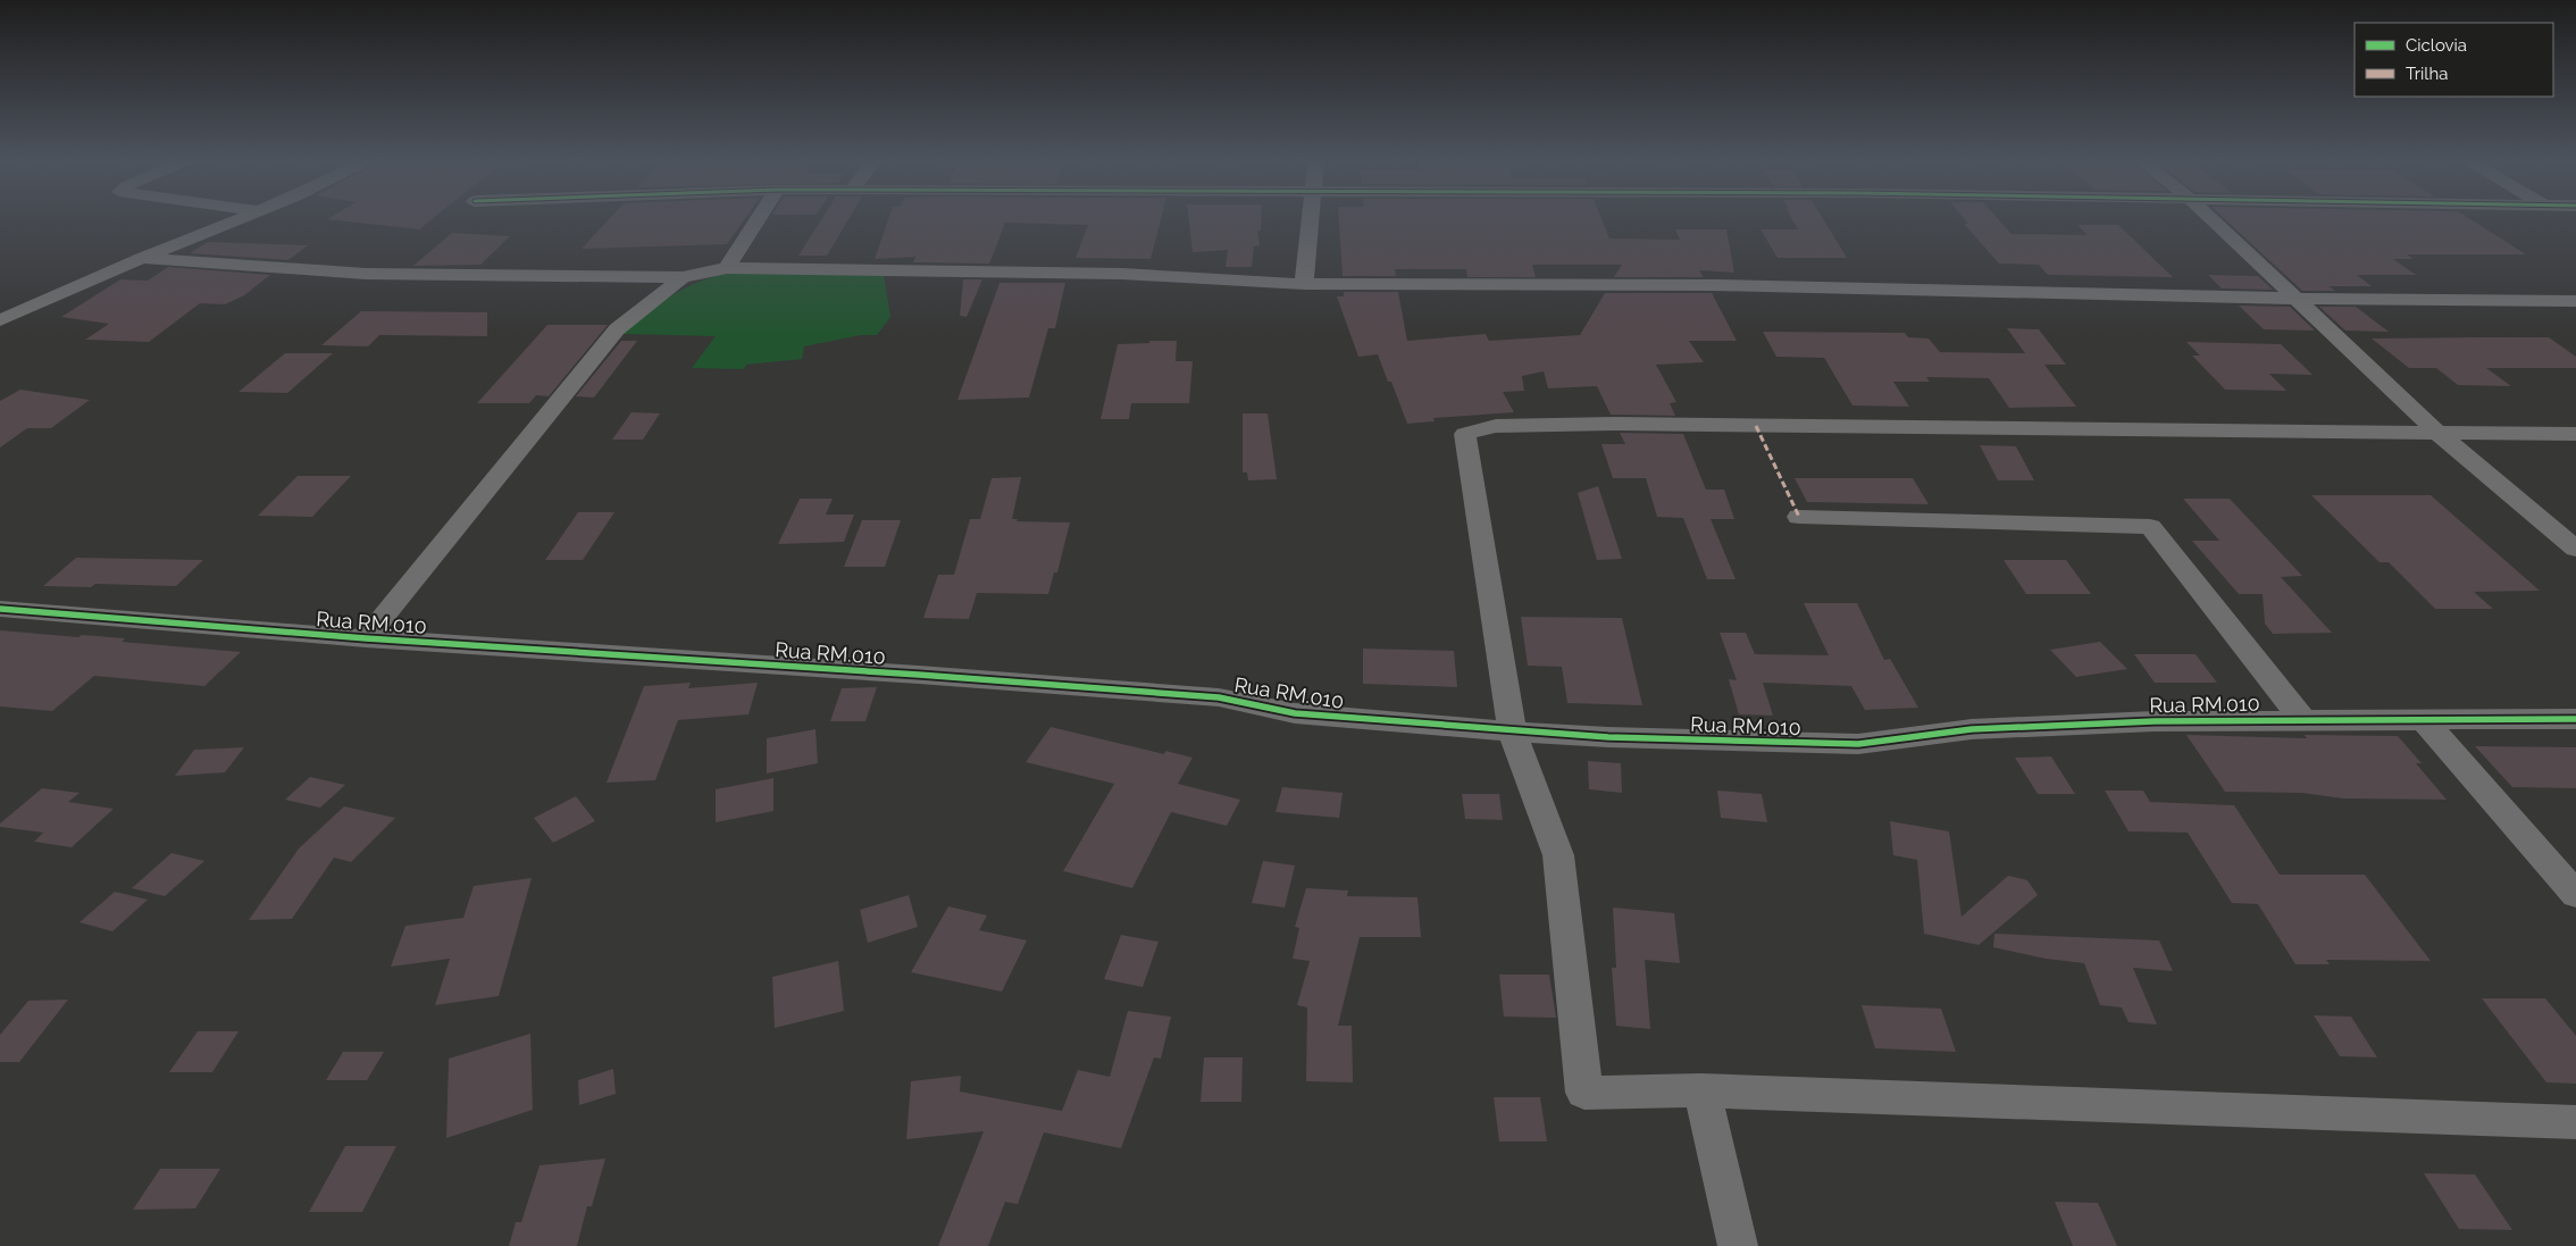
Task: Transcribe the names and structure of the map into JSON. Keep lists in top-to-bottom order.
{
  "streets": {
    "street": ["Rua RM.010"]
  },
  "legend": ["Ciclovia", "Trilha"]
}
